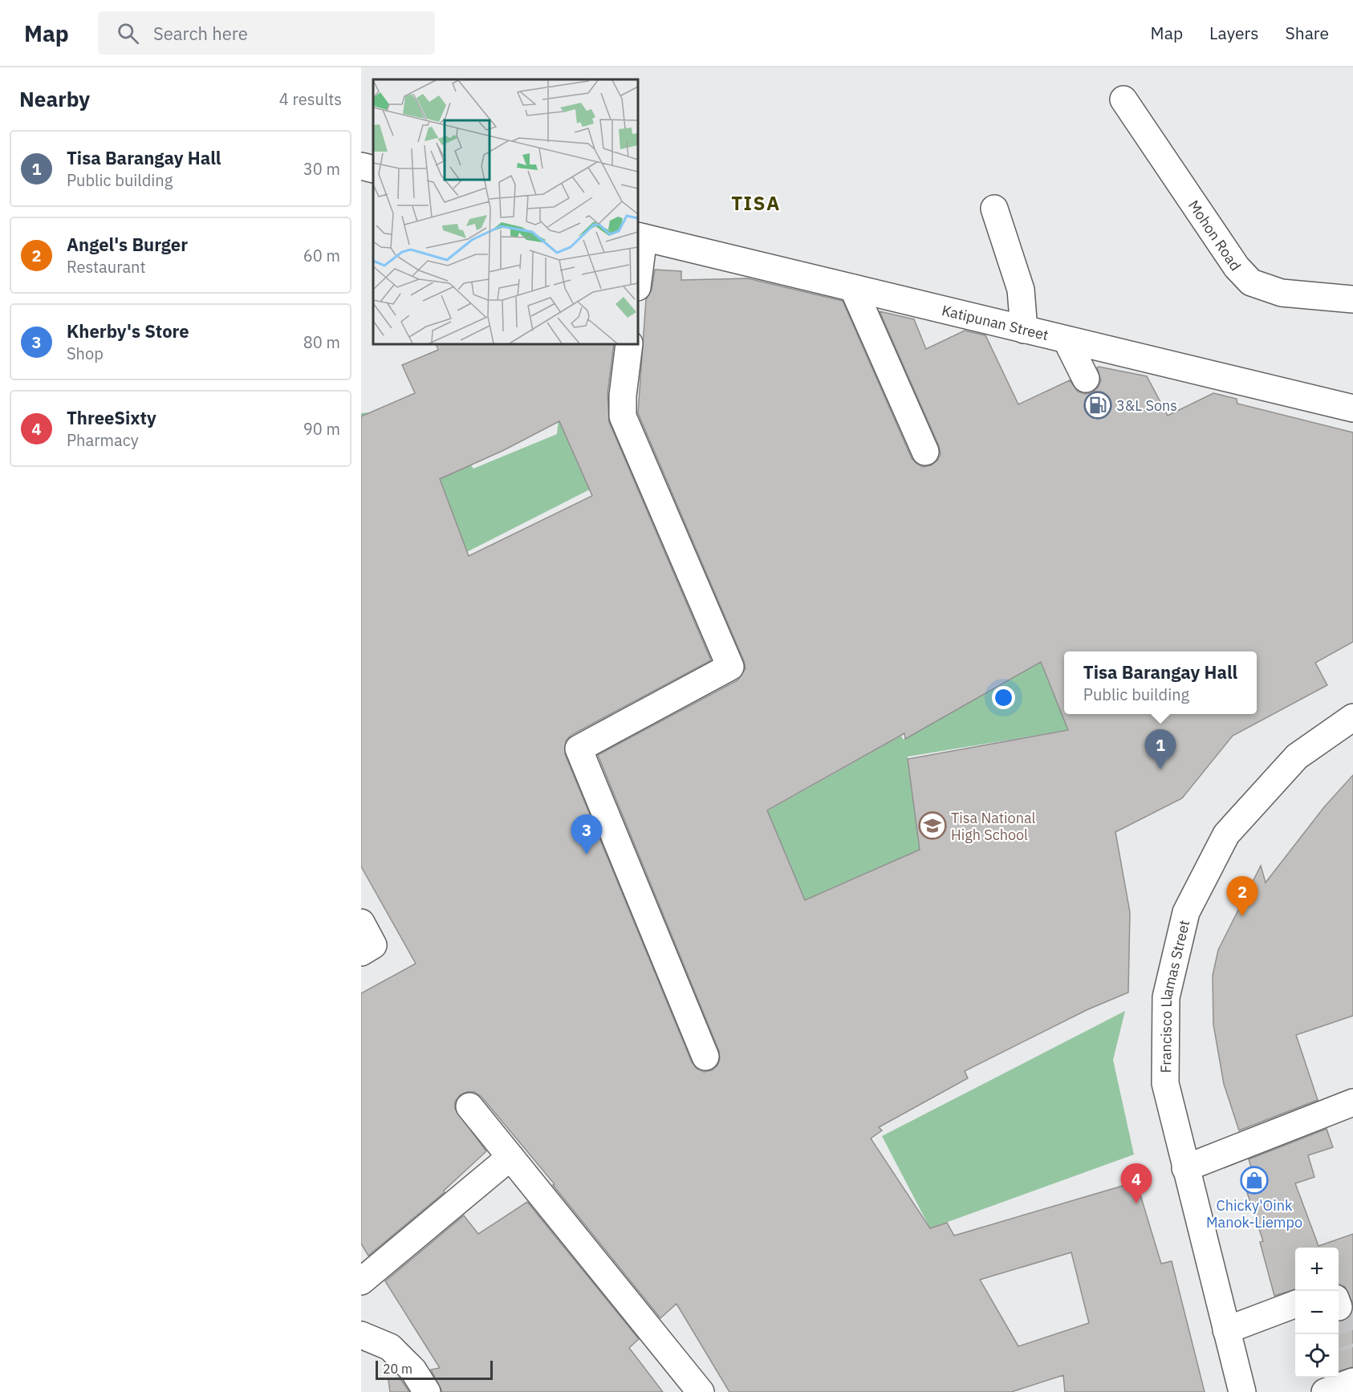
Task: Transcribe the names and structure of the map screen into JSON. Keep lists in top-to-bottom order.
{
  "streets": {
    "street": ["Mohon Road", "Katipunan Street", "Francisco Llamas Street"]
  },
  "districts": ["TISA"],
  "places": {
    "fuel station": ["3&L Sons"],
    "school or university": ["Tisa National High School"],
    "shop": ["Chicky'Oink Manok-Liempo"]
  },
  "scale_bar": "20 m",
  "page": {
    "header": "Map",
    "search": "Search here",
    "nav": ["Map", "Layers", "Share"],
    "heading": ["Nearby", "4 results"],
    "list": [
      {
        "mark": "1",
        "name": "Tisa Barangay Hall",
        "note": "Public building",
        "value": "30 m"
      },
      {
        "mark": "2",
        "name": "Angel's Burger",
        "note": "Restaurant",
        "value": "60 m"
      },
      {
        "mark": "3",
        "name": "Kherby's Store",
        "note": "Shop",
        "value": "80 m"
      },
      {
        "mark": "4",
        "name": "ThreeSixty",
        "note": "Pharmacy",
        "value": "90 m"
      }
    ],
    "popup": ["Tisa Barangay Hall", "Public building"],
    "pins": [
      "1",
      "3",
      "2",
      "4"
    ],
    "map_buttons": ["+", "−"],
    "scale": "20 m"
  }
}
